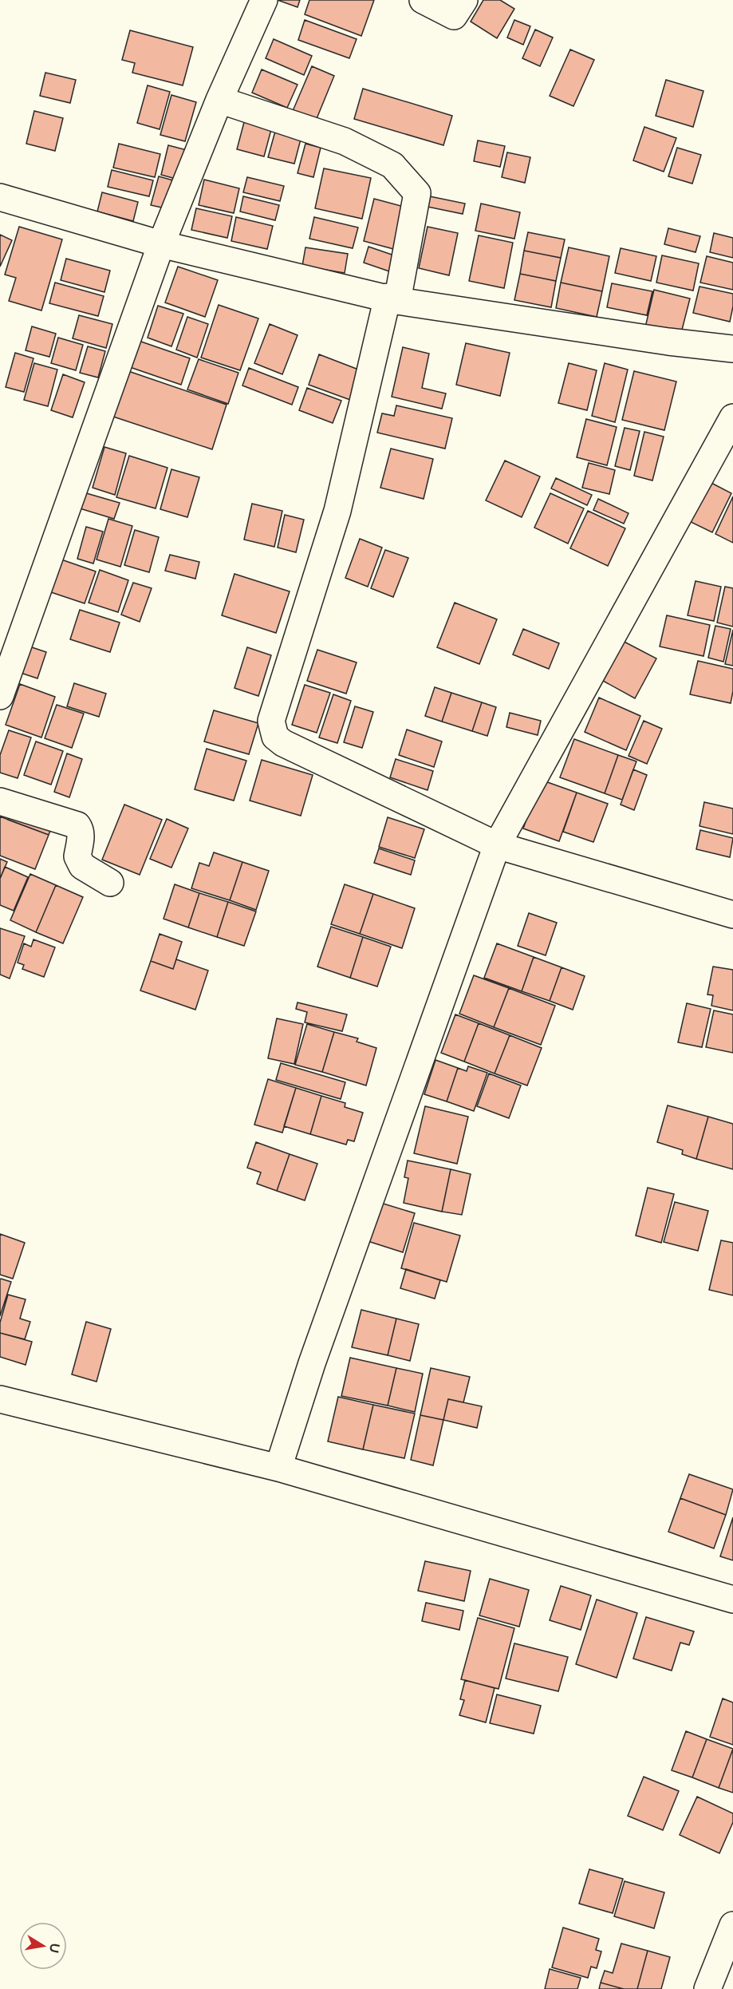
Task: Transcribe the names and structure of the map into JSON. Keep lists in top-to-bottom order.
{
  "north": "right"
}
